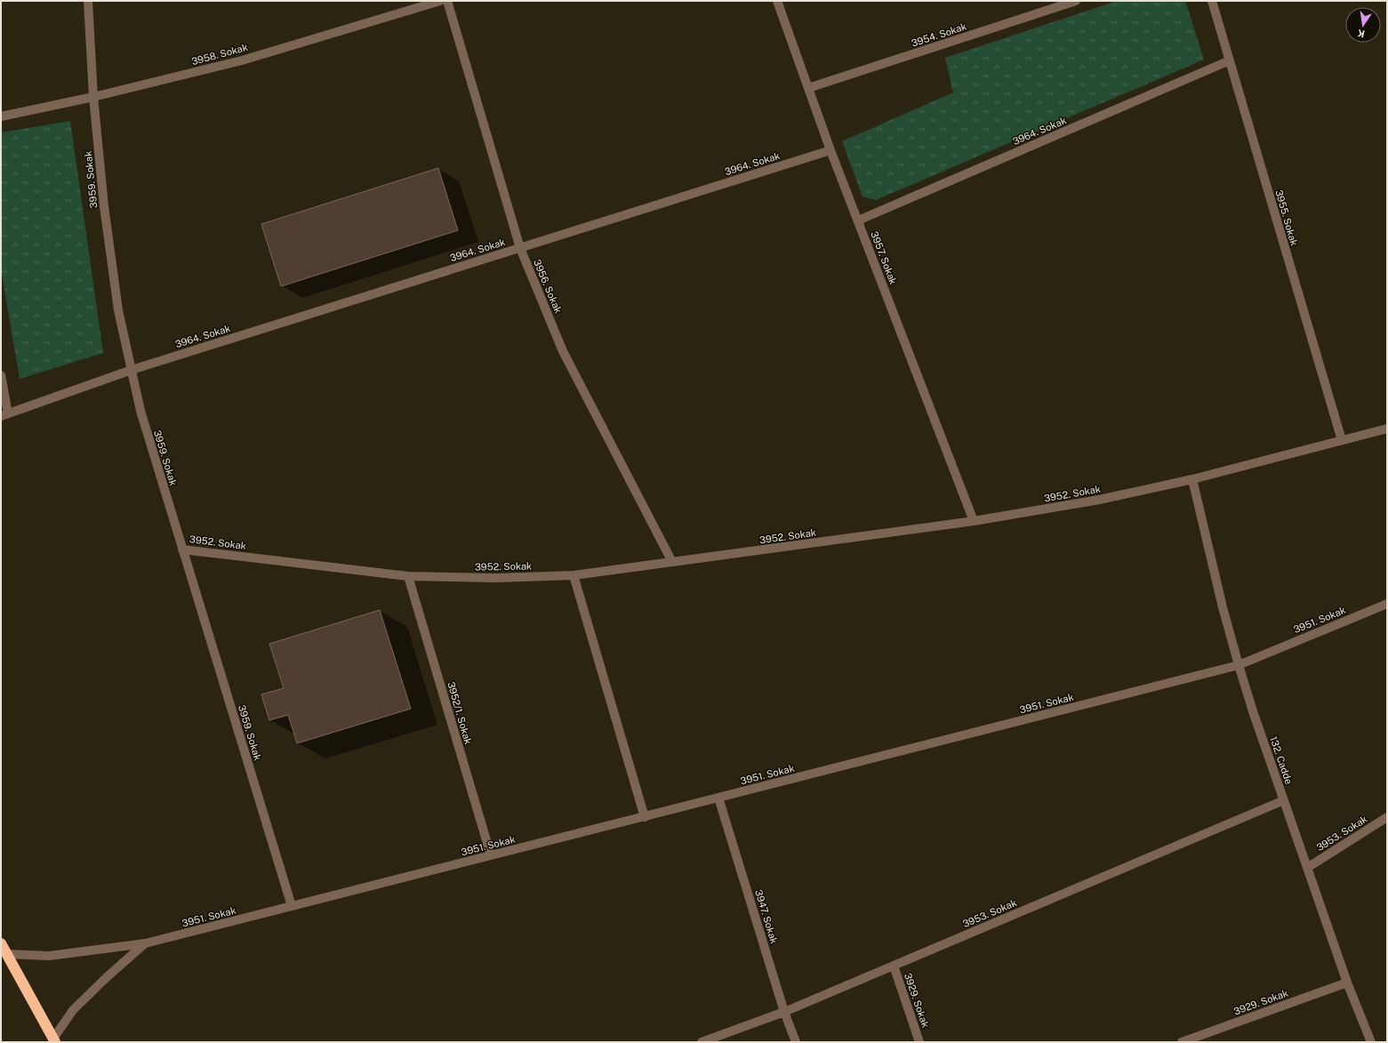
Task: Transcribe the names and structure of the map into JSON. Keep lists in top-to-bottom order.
{
  "streets": {
    "street": [
      "3954. Sokak",
      "3958. Sokak",
      "3964. Sokak",
      "3959. Sokak",
      "3955. Sokak",
      "3957. Sokak",
      "3956. Sokak",
      "3952. Sokak",
      "3951. Sokak",
      "3952/1. Sokak",
      "132. Cadde",
      "3953. Sokak",
      "3947. Sokak",
      "3929. Sokak"
    ]
  },
  "crossings": [
    ["3954. Sokak", "3957. Sokak"],
    ["3958. Sokak", "3959. Sokak"],
    ["3964. Sokak", "3959. Sokak"],
    ["3964. Sokak", "3955. Sokak"],
    ["3964. Sokak", "3957. Sokak"],
    ["3964. Sokak", "3956. Sokak"],
    ["3959. Sokak", "3952. Sokak"],
    ["3959. Sokak", "3951. Sokak"],
    ["3955. Sokak", "3952. Sokak"],
    ["3957. Sokak", "3952. Sokak"],
    ["3956. Sokak", "3952. Sokak"],
    ["3952. Sokak", "3952/1. Sokak"],
    ["3952. Sokak", "132. Cadde"],
    ["3951. Sokak", "3952/1. Sokak"],
    ["3951. Sokak", "132. Cadde"],
    ["3951. Sokak", "3947. Sokak"],
    ["132. Cadde", "3953. Sokak"],
    ["132. Cadde", "3929. Sokak"],
    ["3953. Sokak", "3947. Sokak"],
    ["3953. Sokak", "3929. Sokak"]
  ],
  "north": "bottom"
}
